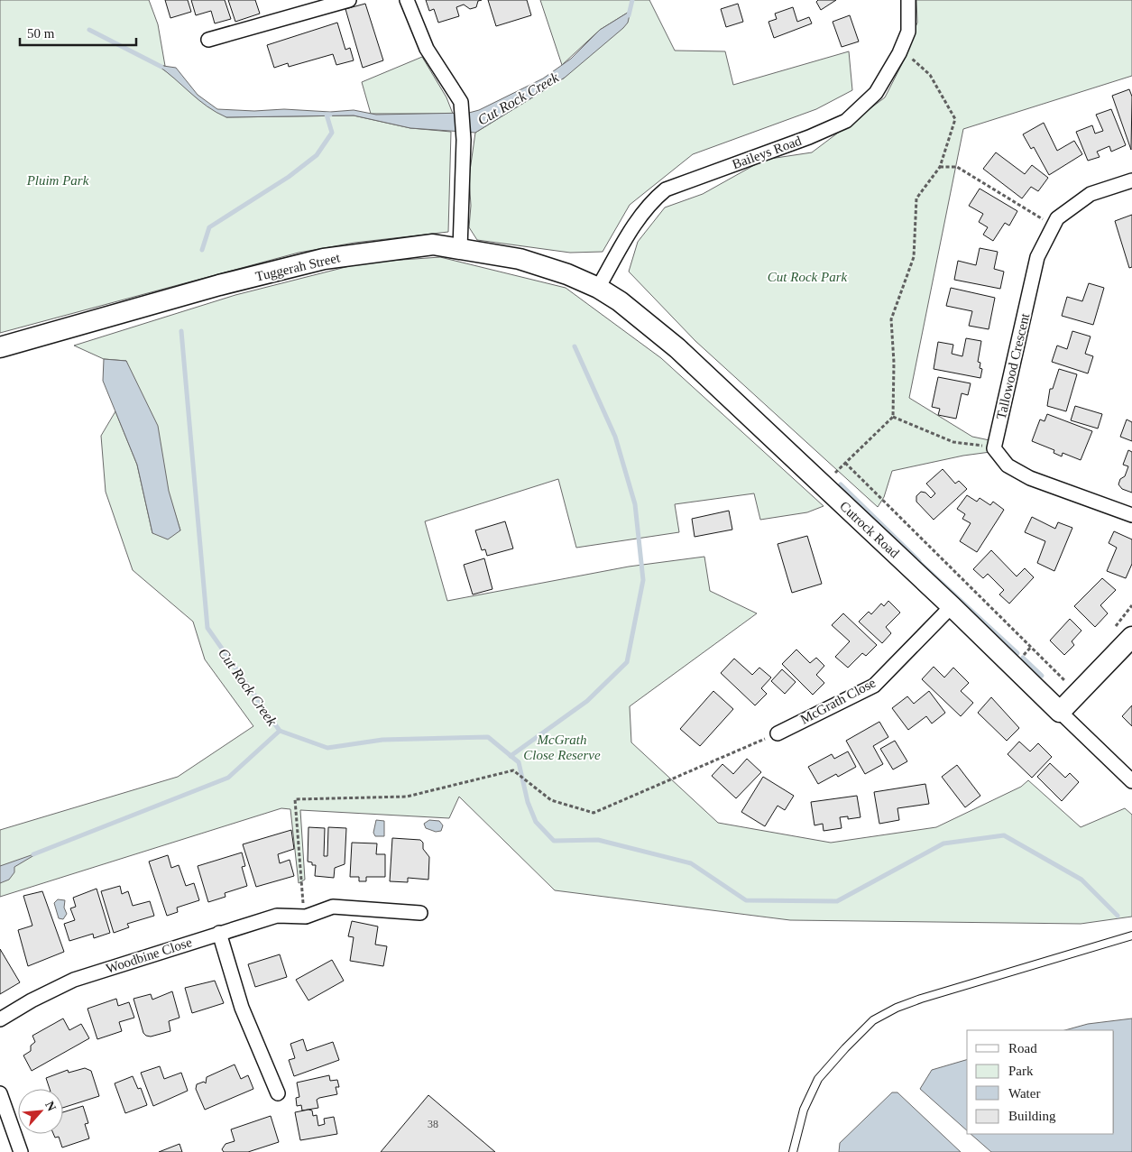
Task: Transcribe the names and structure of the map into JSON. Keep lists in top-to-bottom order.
{
  "streets": {
    "street": [
      "Baileys Road",
      "Tuggerah Street",
      "Tallowood Crescent",
      "Cutrock Road",
      "McGrath Close",
      "Woodbine Close"
    ]
  },
  "crossings": [
    ["Baileys Road", "Tuggerah Street"],
    ["Baileys Road", "Cutrock Road"],
    ["Tuggerah Street", "Cutrock Road"],
    ["Cutrock Road", "McGrath Close"]
  ],
  "water": ["Cut Rock Creek"],
  "parks": ["Pluim Park", "Cut Rock Park", "McGrath Close Reserve"],
  "house_numbers": ["38"],
  "legend": [
    "Road",
    "Park",
    "Water",
    "Building"
  ],
  "scale_bar": "50 m",
  "north": "top right"
}
